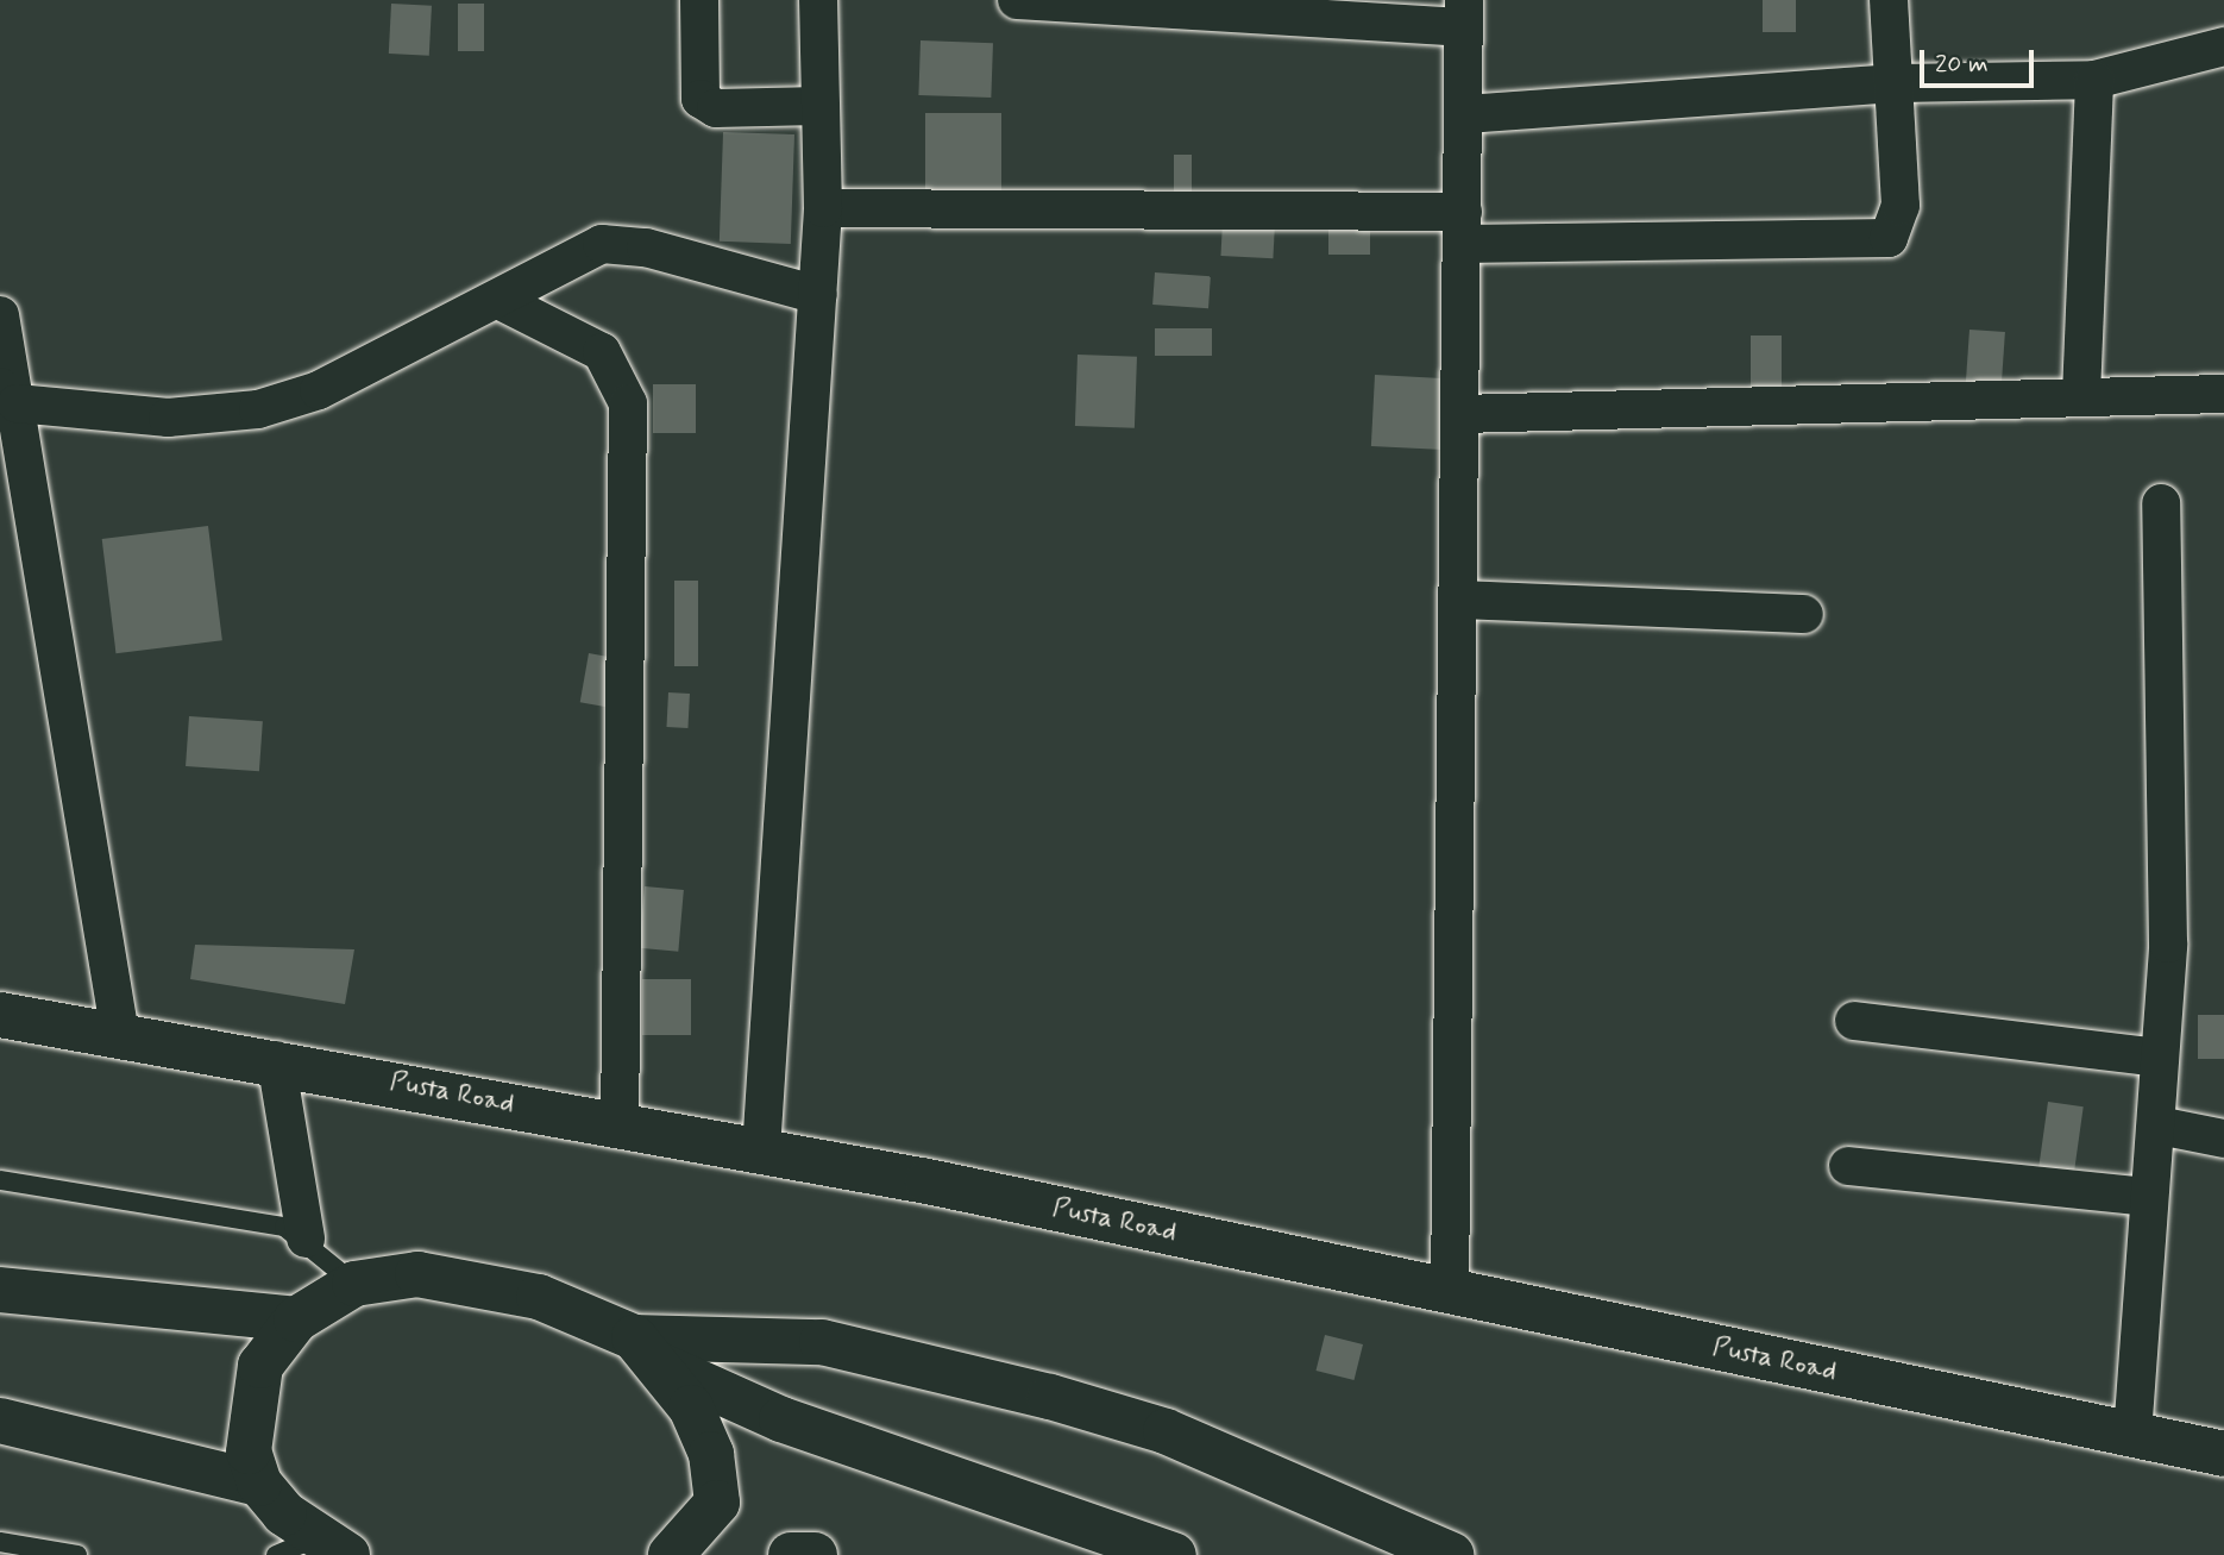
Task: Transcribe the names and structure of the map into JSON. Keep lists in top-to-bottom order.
{
  "streets": {
    "street": ["Pusta Road"]
  },
  "scale_bar": "20 m"
}
